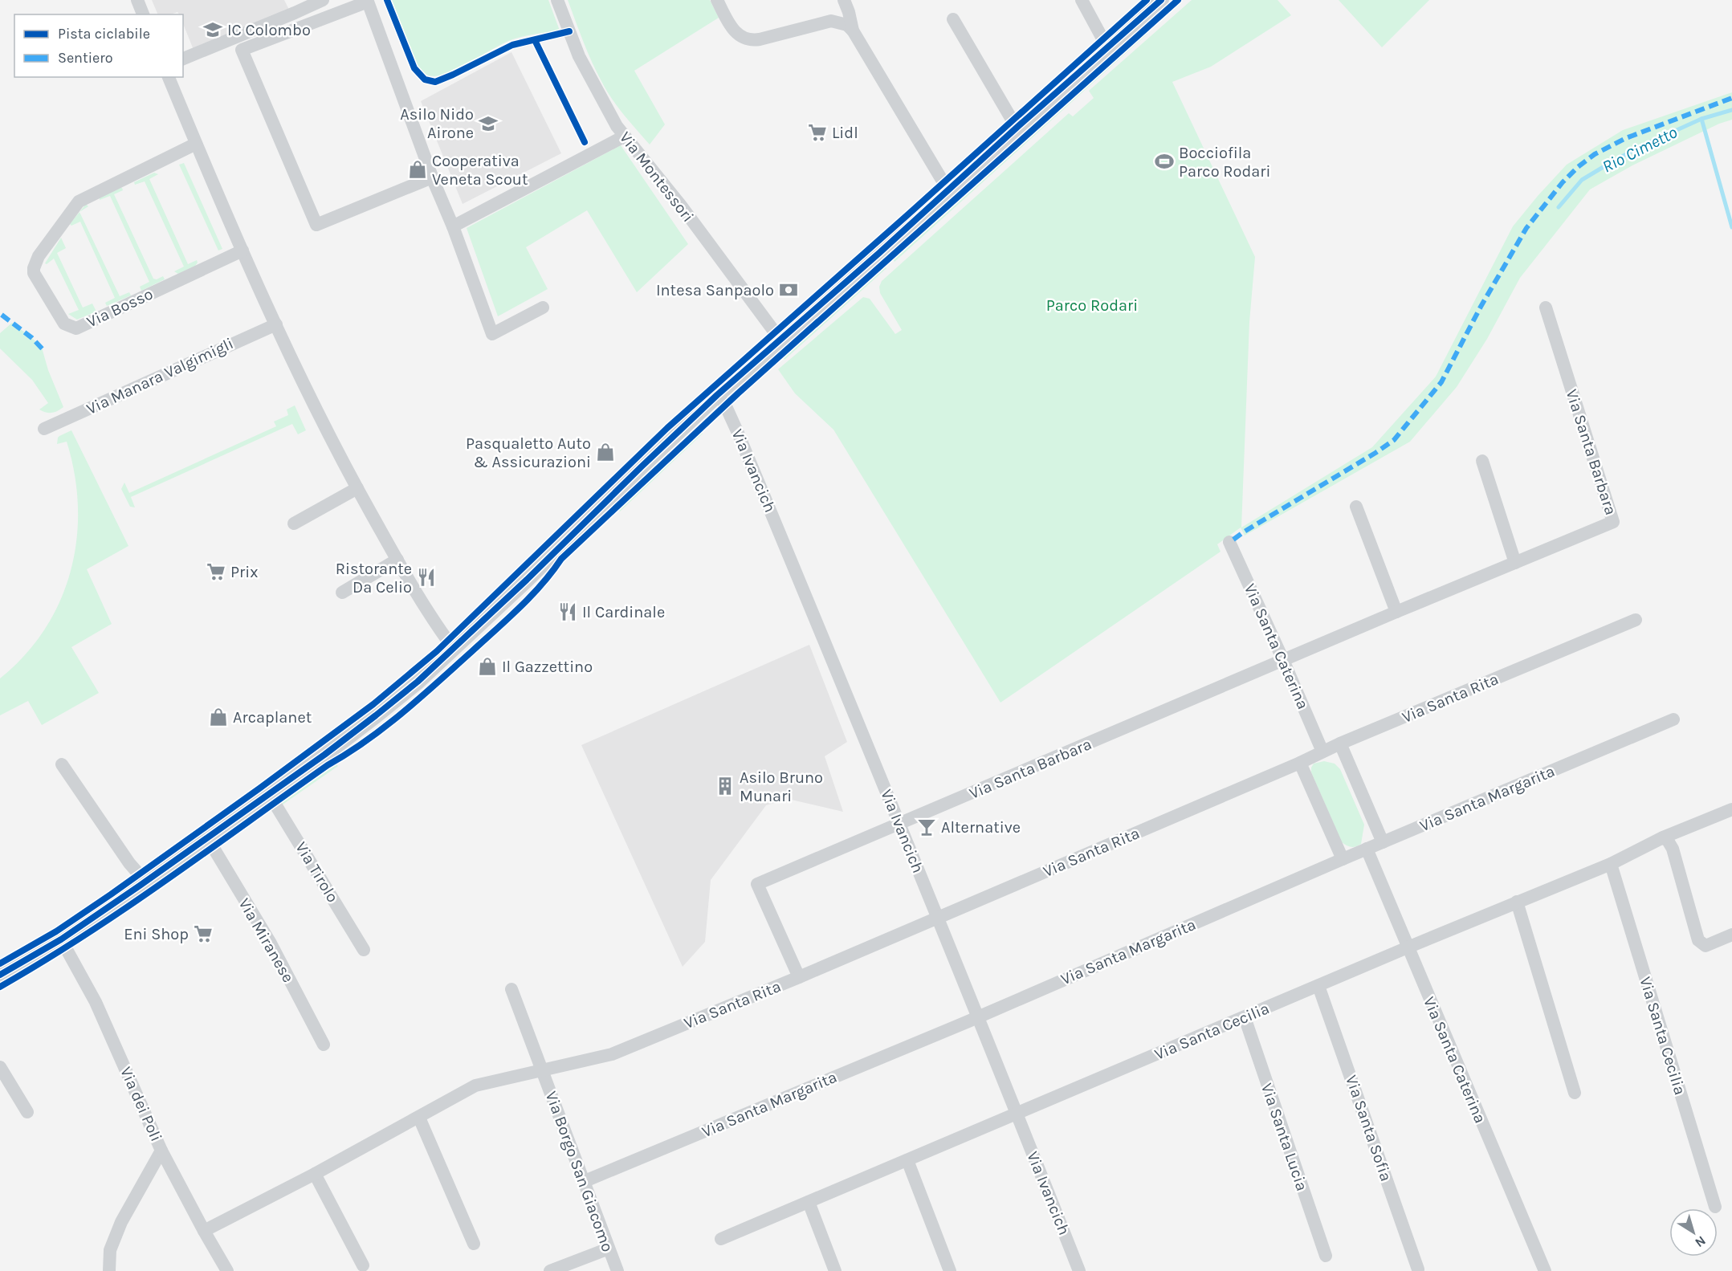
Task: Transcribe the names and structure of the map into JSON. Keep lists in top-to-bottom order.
{
  "streets": {
    "street": [
      "Via Montessori",
      "Via Bosso",
      "Via Manara Valgimigli",
      "Via Santa Barbara",
      "Via Ivancich",
      "Via Santa Caterina",
      "Via Santa Rita",
      "Via Santa Margarita",
      "Via Tirolo",
      "Via Miranese",
      "Via Santa Cecilia",
      "Via dei Poli",
      "Via Santa Sofia",
      "Via Santa Lucia",
      "Via Borgo San Giacomo"
    ]
  },
  "crossings": [
    ["Via Santa Barbara", "Via Ivancich"],
    ["Via Santa Barbara", "Via Santa Caterina"],
    ["Via Santa Barbara", "Via Santa Rita"],
    ["Via Ivancich", "Via Santa Rita"],
    ["Via Ivancich", "Via Santa Margarita"],
    ["Via Ivancich", "Via Santa Cecilia"],
    ["Via Santa Caterina", "Via Santa Rita"],
    ["Via Santa Caterina", "Via Santa Margarita"],
    ["Via Santa Caterina", "Via Santa Cecilia"],
    ["Via Santa Rita", "Via Borgo San Giacomo"],
    ["Via Santa Margarita", "Via Borgo San Giacomo"],
    ["Via Santa Cecilia", "Via Santa Sofia"],
    ["Via Santa Cecilia", "Via Santa Lucia"]
  ],
  "water": ["Rio Cimetto"],
  "parks": ["Parco Rodari"],
  "places": {
    "school or university": ["IC Colombo", "Asilo Nido Airone"],
    "supermarket": ["Lidl", "Prix", "Eni Shop"],
    "sports": ["Bocciofila Parco Rodari"],
    "shop": [
      "Cooperativa Veneta Scout",
      "Pasqualetto Auto & Assicurazioni",
      "Il Gazzettino",
      "Arcaplanet"
    ],
    "bank": ["Intesa Sanpaolo"],
    "restaurant": ["Ristorante Da Celio", "Il Cardinale"],
    "building": ["Asilo Bruno Munari"],
    "bar": ["Alternative"]
  },
  "legend": ["Pista ciclabile", "Sentiero"],
  "north": "bottom right"
}
